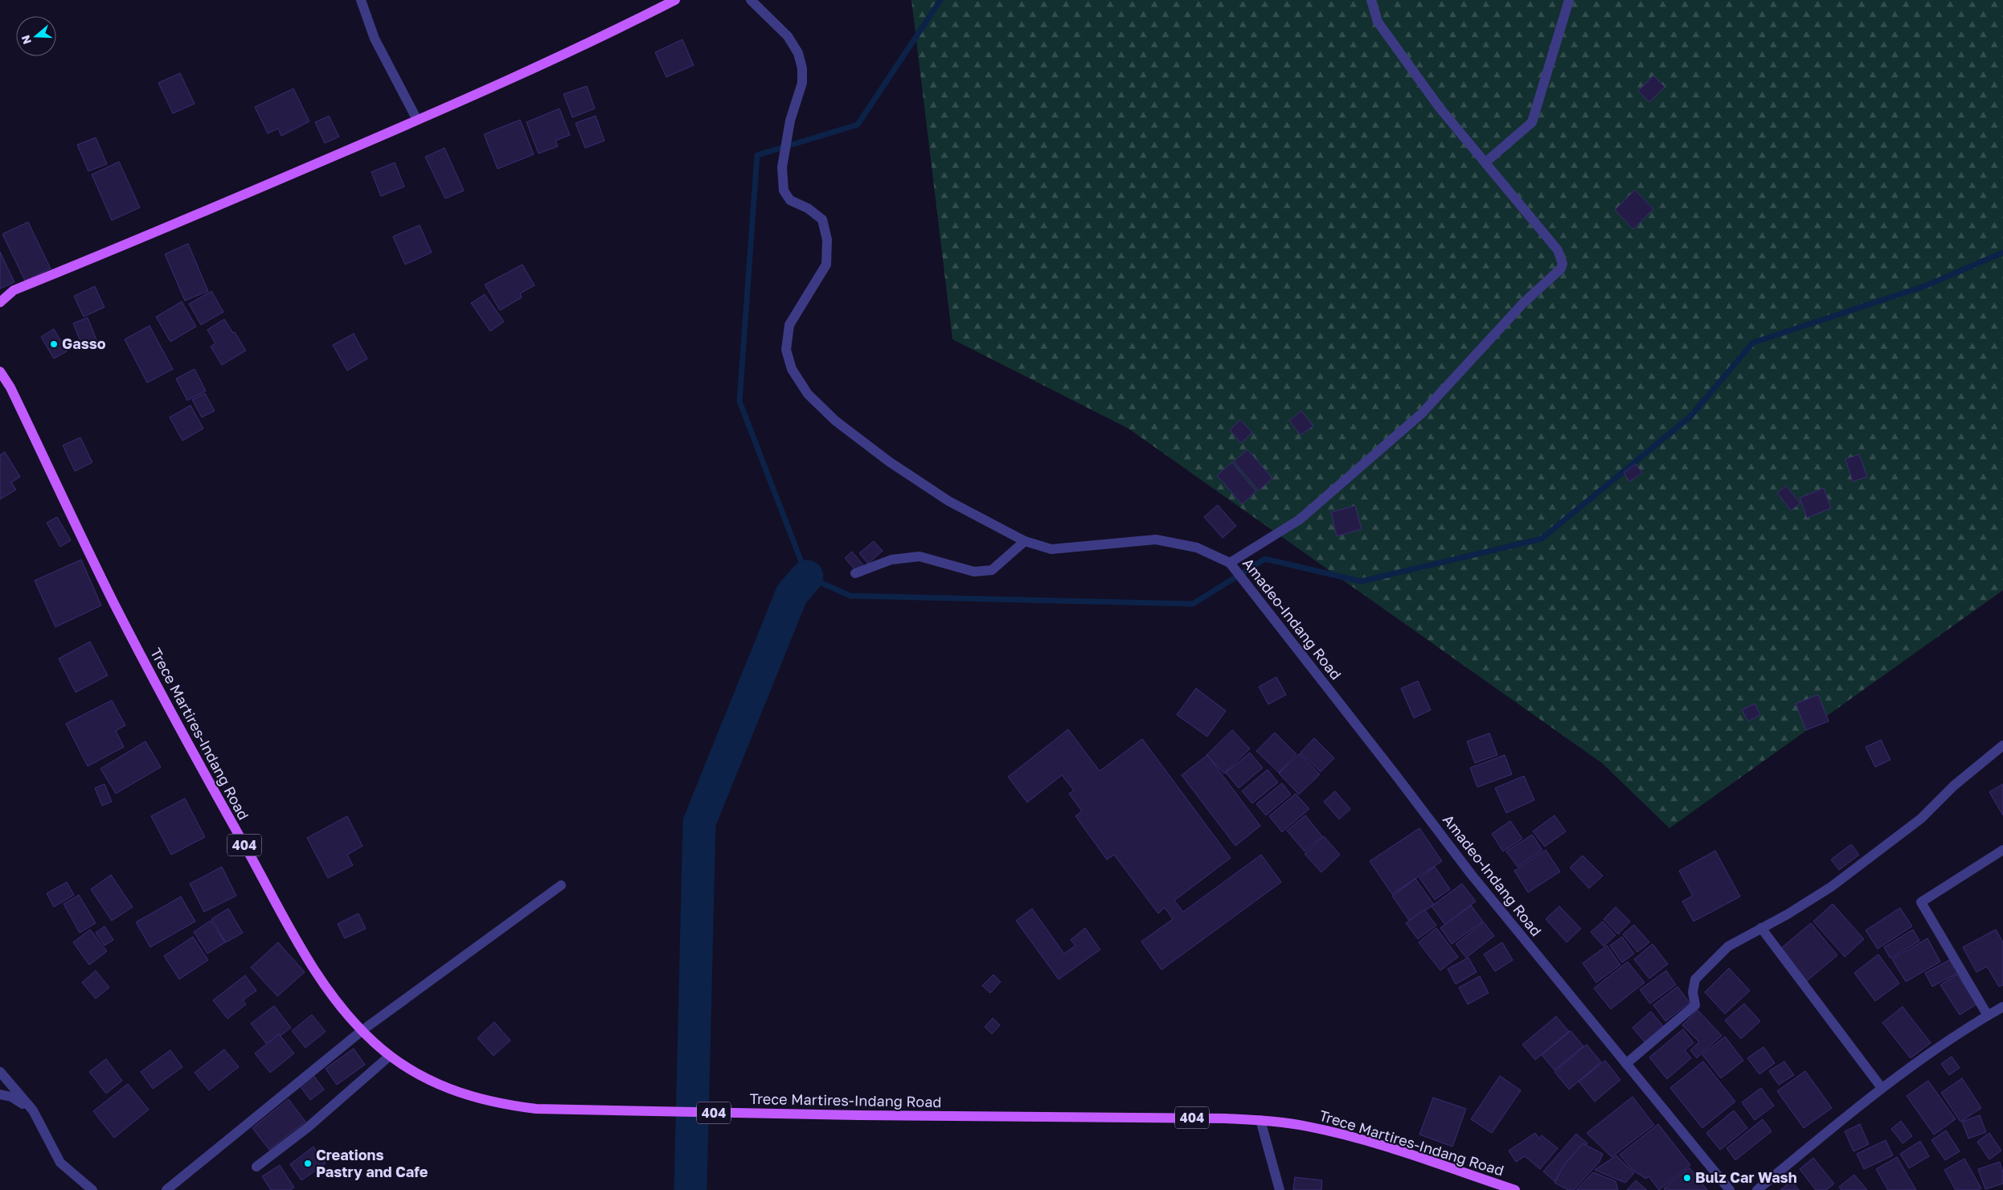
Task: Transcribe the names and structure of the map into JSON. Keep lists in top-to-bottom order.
{
  "streets": {
    "main road": ["Trece Martires-Indang Road", "404"],
    "street": ["Amadeo-Indang Road"]
  },
  "places": ["Gasso", "Creations Pastry and Cafe", "Bulz Car Wash"],
  "north": "left"
}
